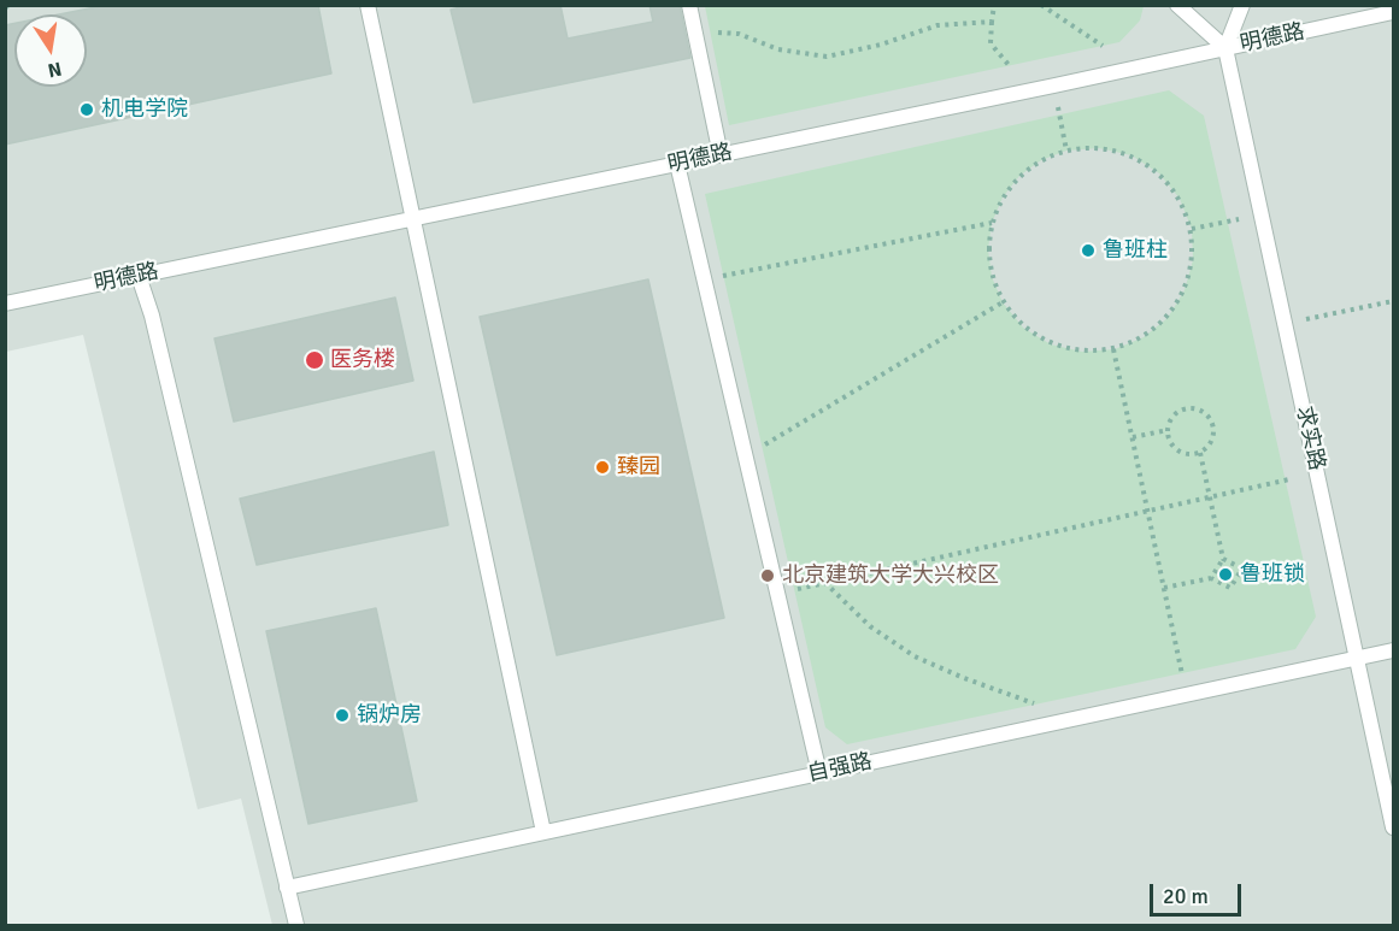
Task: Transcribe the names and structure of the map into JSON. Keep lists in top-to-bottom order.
{
  "streets": {
    "lane": ["明德路", "求实路", "自强路"]
  },
  "crossings": [
    ["明德路", "求实路"],
    ["求实路", "自强路"]
  ],
  "places": [
    "机电学院",
    "鲁班柱",
    "医务楼",
    "臻园",
    "鲁班锁",
    "北京建筑大学大兴校区",
    "锅炉房"
  ],
  "scale_bar": "20 m",
  "north": "bottom"
}
